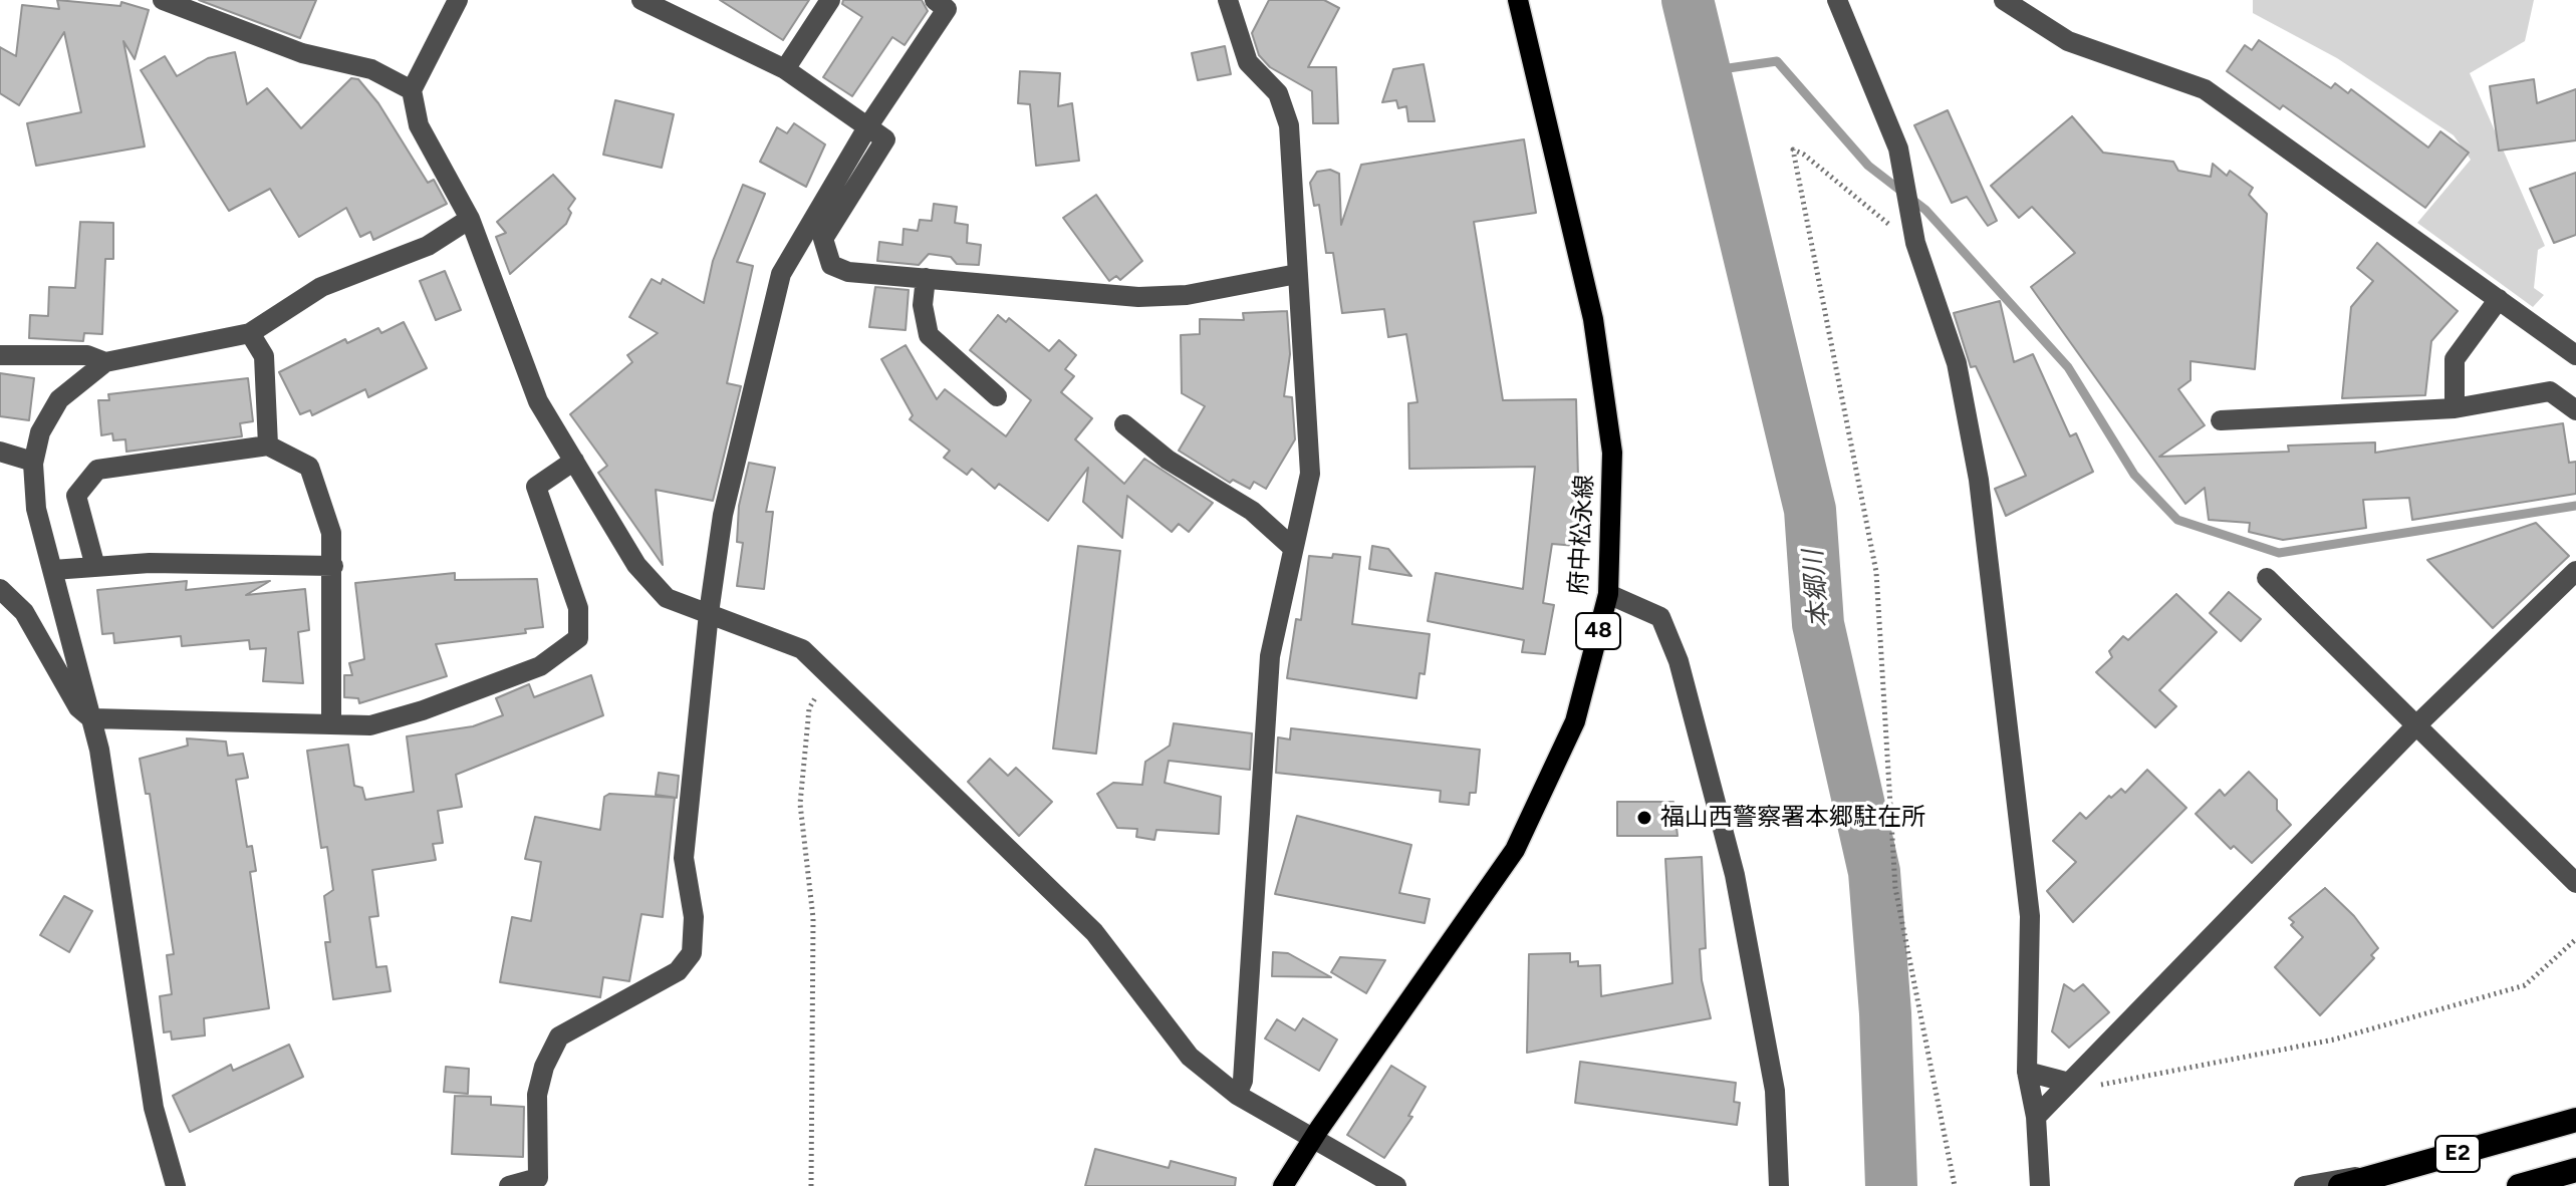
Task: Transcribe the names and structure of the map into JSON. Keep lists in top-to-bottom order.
{
  "streets": {
    "highway": ["E2"],
    "main road": ["府中松永線", "48"]
  },
  "water": ["本郷川"],
  "places": ["福山西警察署本郷駐在所"]
}
